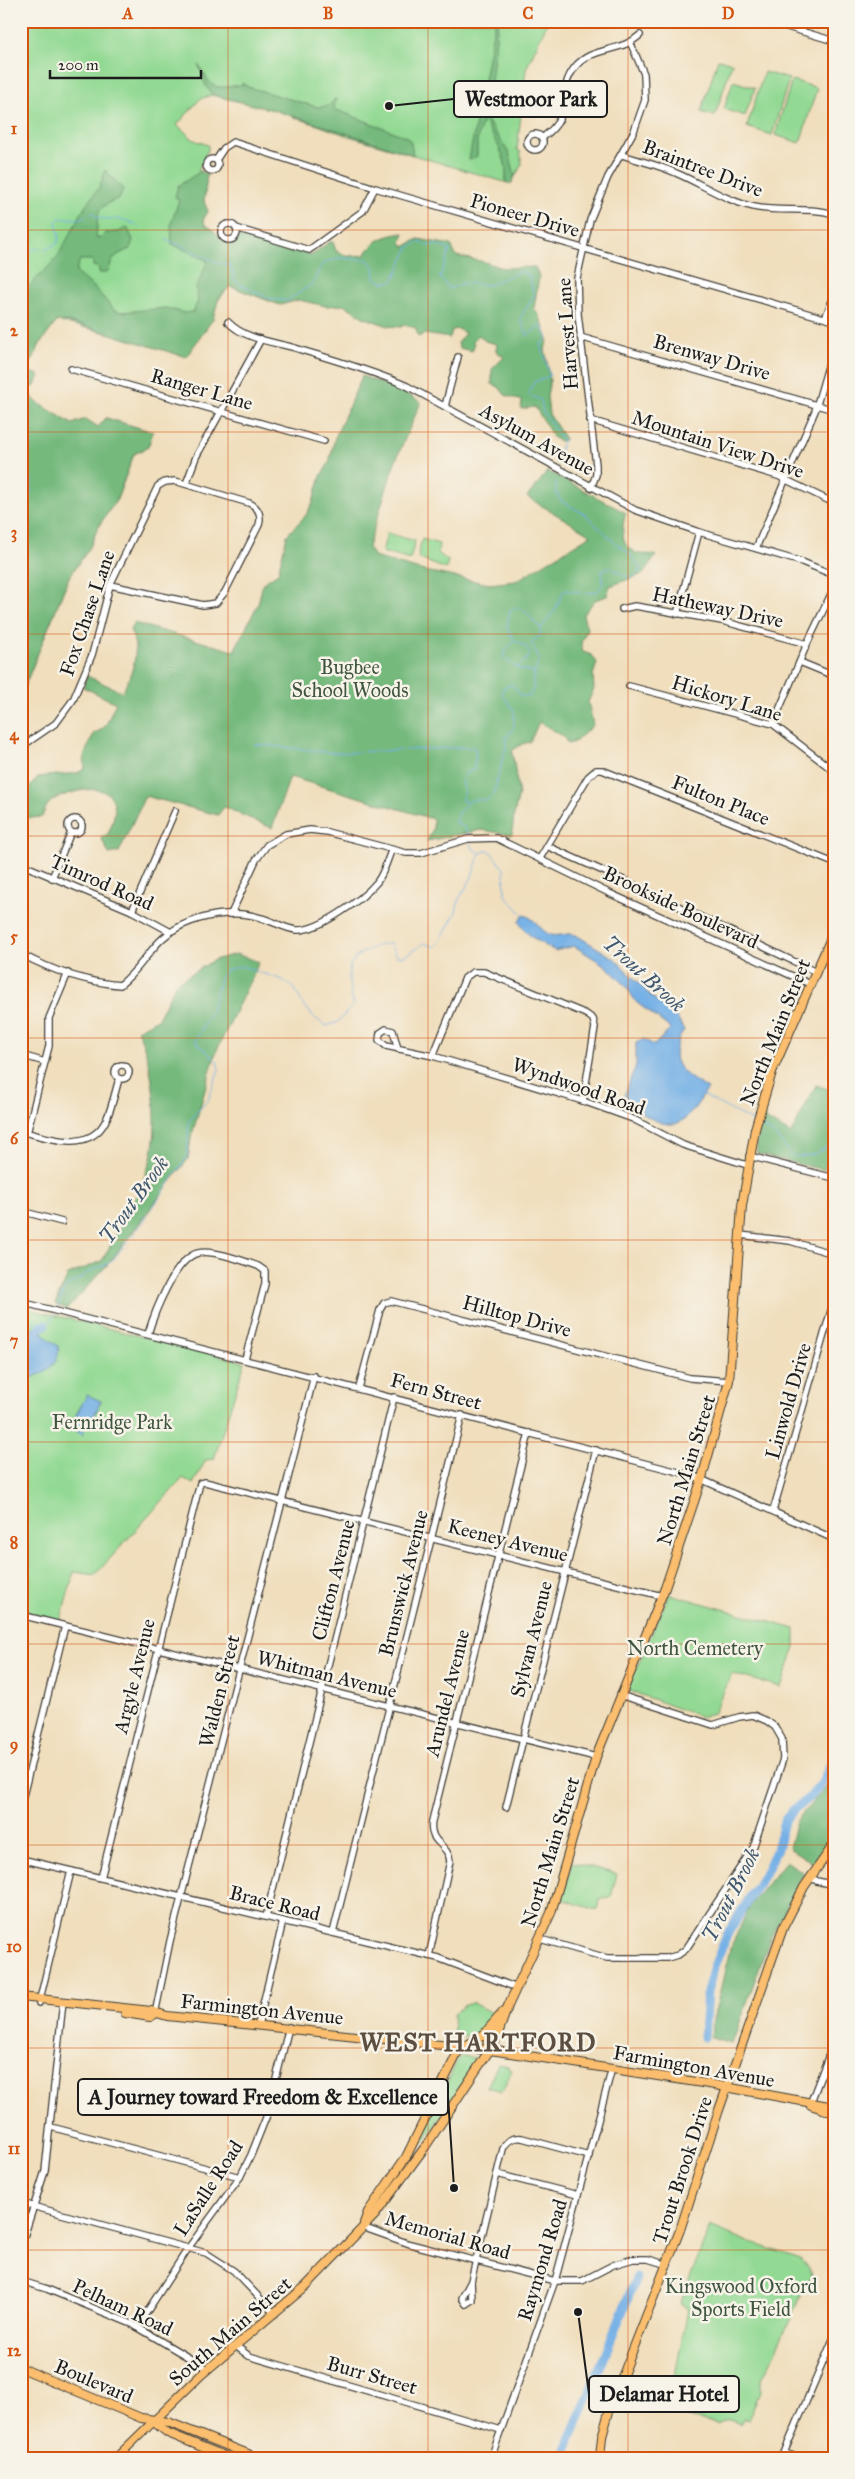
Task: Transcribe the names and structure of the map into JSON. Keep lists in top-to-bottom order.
{
  "streets": {
    "main road": [
      "North Main Street",
      "Farmington Avenue",
      "Trout Brook Drive",
      "South Main Street",
      "Boulevard"
    ],
    "street": [
      "Braintree Drive",
      "Pioneer Drive",
      "Harvest Lane",
      "Brenway Drive",
      "Ranger Lane",
      "Asylum Avenue",
      "Mountain View Drive",
      "Hatheway Drive",
      "Fox Chase Lane",
      "Hickory Lane",
      "Fulton Place",
      "Timrod Road",
      "Brookside Boulevard",
      "Wyndwood Road",
      "Hilltop Drive",
      "Fern Street",
      "Linwold Drive",
      "Keeney Avenue",
      "Clifton Avenue",
      "Brunswick Avenue",
      "Sylvan Avenue",
      "Whitman Avenue",
      "Argyle Avenue",
      "Walden Street",
      "Arundel Avenue",
      "Brace Road",
      "LaSalle Road",
      "Memorial Road",
      "Raymond Road",
      "Pelham Road",
      "Burr Street"
    ]
  },
  "crossings": [
    ["Braintree Drive", "Harvest Lane"],
    ["Pioneer Drive", "Harvest Lane"],
    ["Harvest Lane", "Brenway Drive"],
    ["Harvest Lane", "Asylum Avenue"],
    ["Harvest Lane", "Mountain View Drive"],
    ["Fulton Place", "Brookside Boulevard"],
    ["Brookside Boulevard", "North Main Street"],
    ["North Main Street", "Wyndwood Road"],
    ["North Main Street", "Hilltop Drive"],
    ["North Main Street", "Fern Street"],
    ["North Main Street", "Keeney Avenue"],
    ["North Main Street", "Whitman Avenue"],
    ["North Main Street", "Brace Road"],
    ["North Main Street", "Farmington Avenue"],
    ["North Main Street", "South Main Street"],
    ["Hilltop Drive", "Fern Street"],
    ["Fern Street", "Linwold Drive"],
    ["Fern Street", "Clifton Avenue"],
    ["Fern Street", "Brunswick Avenue"],
    ["Fern Street", "Sylvan Avenue"],
    ["Fern Street", "Walden Street"],
    ["Fern Street", "Arundel Avenue"],
    ["Keeney Avenue", "Clifton Avenue"],
    ["Keeney Avenue", "Brunswick Avenue"],
    ["Keeney Avenue", "Sylvan Avenue"],
    ["Keeney Avenue", "Argyle Avenue"],
    ["Keeney Avenue", "Walden Street"],
    ["Keeney Avenue", "Arundel Avenue"],
    ["Clifton Avenue", "Whitman Avenue"],
    ["Clifton Avenue", "Brace Road"],
    ["Brunswick Avenue", "Whitman Avenue"],
    ["Brunswick Avenue", "Brace Road"],
    ["Sylvan Avenue", "Whitman Avenue"],
    ["Whitman Avenue", "Argyle Avenue"],
    ["Whitman Avenue", "Walden Street"],
    ["Whitman Avenue", "Arundel Avenue"],
    ["Argyle Avenue", "Brace Road"],
    ["Walden Street", "Brace Road"],
    ["Walden Street", "Farmington Avenue"],
    ["Arundel Avenue", "Brace Road"],
    ["Farmington Avenue", "Trout Brook Drive"],
    ["Farmington Avenue", "LaSalle Road"],
    ["Farmington Avenue", "Raymond Road"],
    ["Farmington Avenue", "South Main Street"],
    ["Trout Brook Drive", "Memorial Road"],
    ["LaSalle Road", "Pelham Road"],
    ["Memorial Road", "Raymond Road"],
    ["Memorial Road", "South Main Street"],
    ["Raymond Road", "Burr Street"],
    ["Pelham Road", "South Main Street"],
    ["South Main Street", "Burr Street"],
    ["South Main Street", "Boulevard"]
  ],
  "districts": ["WEST HARTFORD"],
  "water": ["Trout Brook"],
  "parks": [
    "Bugbee School Woods",
    "Fernridge Park",
    "North Cemetery",
    "Kingswood Oxford Sports Field"
  ],
  "places": ["Westmoor Park", "A Journey toward Freedom & Excellence", "Delamar Hotel"],
  "scale_bar": "200 m",
  "grid": {
    "columns": [
      "A",
      "B",
      "C",
      "D"
    ],
    "rows": [
      "1",
      "2",
      "3",
      "4",
      "5",
      "6",
      "7",
      "8",
      "9",
      "10",
      "11",
      "12"
    ]
  }
}
